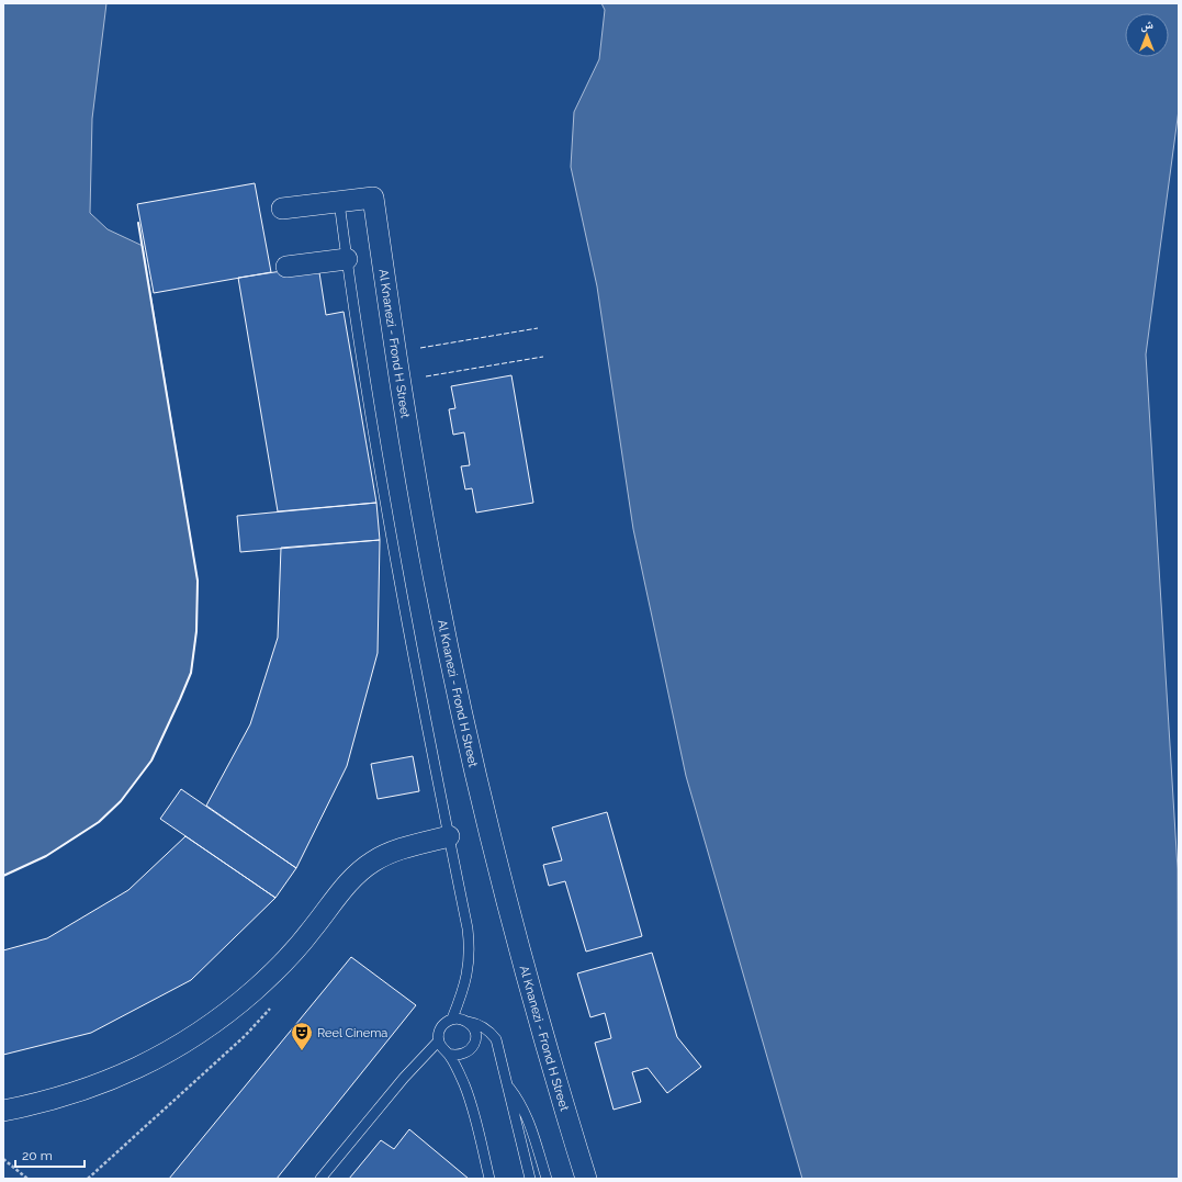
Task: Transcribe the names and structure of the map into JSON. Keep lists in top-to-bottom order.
{
  "streets": {
    "street": ["Al Knanezi - Frond H Street"]
  },
  "places": {
    "theatre": ["Reel Cinema"]
  },
  "scale_bar": "20 m",
  "north": "top"
}
